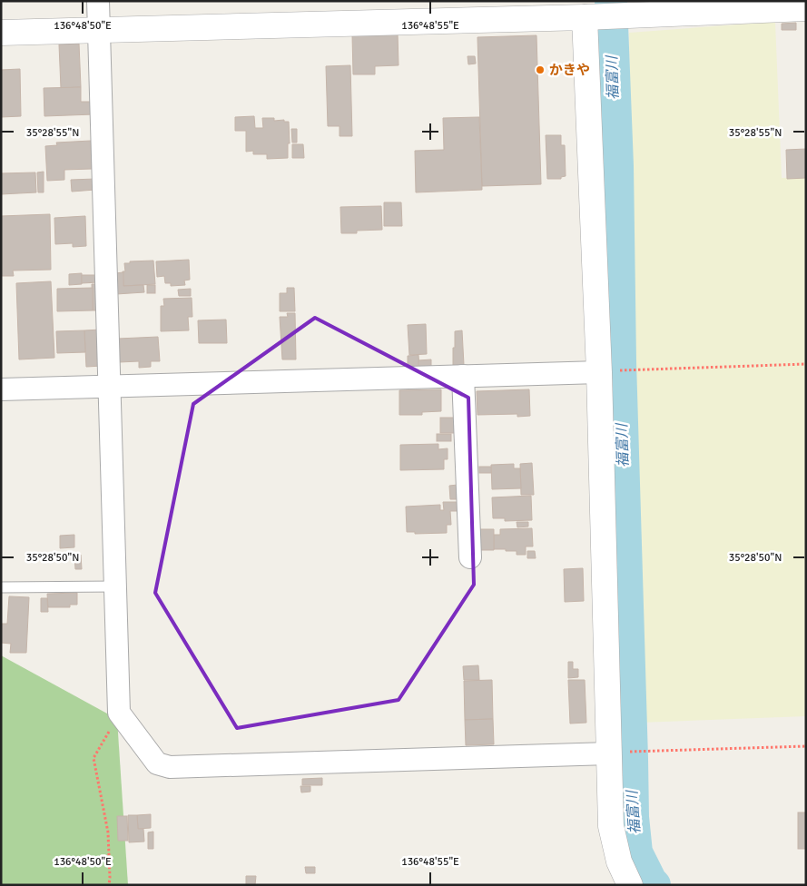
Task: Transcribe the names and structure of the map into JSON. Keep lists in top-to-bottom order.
{
  "water": ["福富川"],
  "places": ["かきや"],
  "coordinates": [
    "136°48'50\"E",
    "136°48'55\"E",
    "35°28'55\"N",
    "35°28'50\"N"
  ]
}
